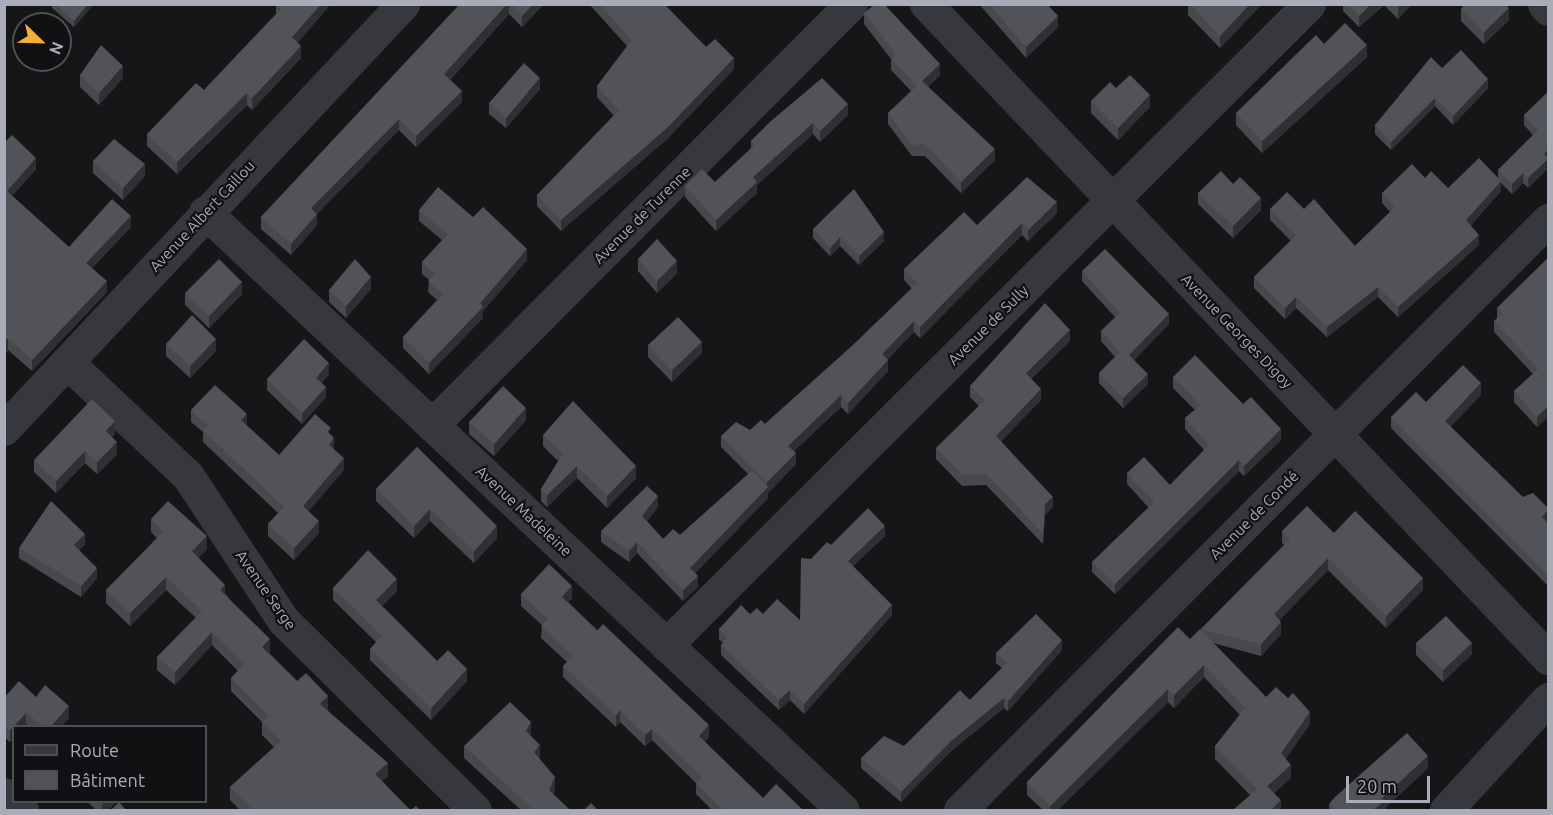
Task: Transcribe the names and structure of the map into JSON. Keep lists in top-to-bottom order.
{
  "streets": {
    "street": [
      "Avenue de Turenne",
      "Avenue Albert Caillou",
      "Avenue de Sully",
      "Avenue Georges Digoy",
      "Avenue Madeleine",
      "Avenue de Condé",
      "Avenue Serge"
    ]
  },
  "crossings": [
    ["Avenue de Turenne", "Avenue Madeleine"],
    ["Avenue Albert Caillou", "Avenue Madeleine"],
    ["Avenue Albert Caillou", "Avenue Serge"],
    ["Avenue de Sully", "Avenue Georges Digoy"],
    ["Avenue de Sully", "Avenue Madeleine"],
    ["Avenue Georges Digoy", "Avenue de Condé"]
  ],
  "legend": ["Route", "Bâtiment"],
  "scale_bar": "20 m",
  "north": "bottom right"
}
